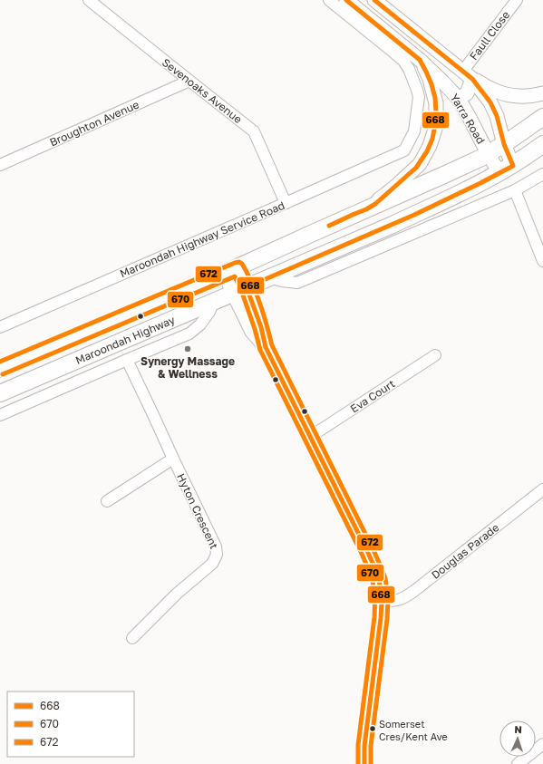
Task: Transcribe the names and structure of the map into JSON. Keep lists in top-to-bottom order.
{
  "streets": {
    "highway": ["Maroondah Highway"],
    "main road": ["Yarra Road"],
    "street": [
      "Faull Close",
      "Sevenoaks Avenue",
      "Broughton Avenue",
      "Maroondah Highway Service Road",
      "Eva Court",
      "Hyton Crescent",
      "Douglas Parade"
    ]
  },
  "crossings": [
    ["Faull Close", "Yarra Road"],
    ["Sevenoaks Avenue", "Broughton Avenue"],
    ["Sevenoaks Avenue", "Maroondah Highway Service Road"],
    ["Yarra Road", "Maroondah Highway Service Road"],
    ["Yarra Road", "Maroondah Highway"]
  ],
  "places": ["Synergy Massage & Wellness", "Somerset Cres/Kent Ave"],
  "lines": ["transit line 668", "transit line 672", "transit line 670"],
  "legend": ["668", "670", "672"],
  "north": "top"
}
